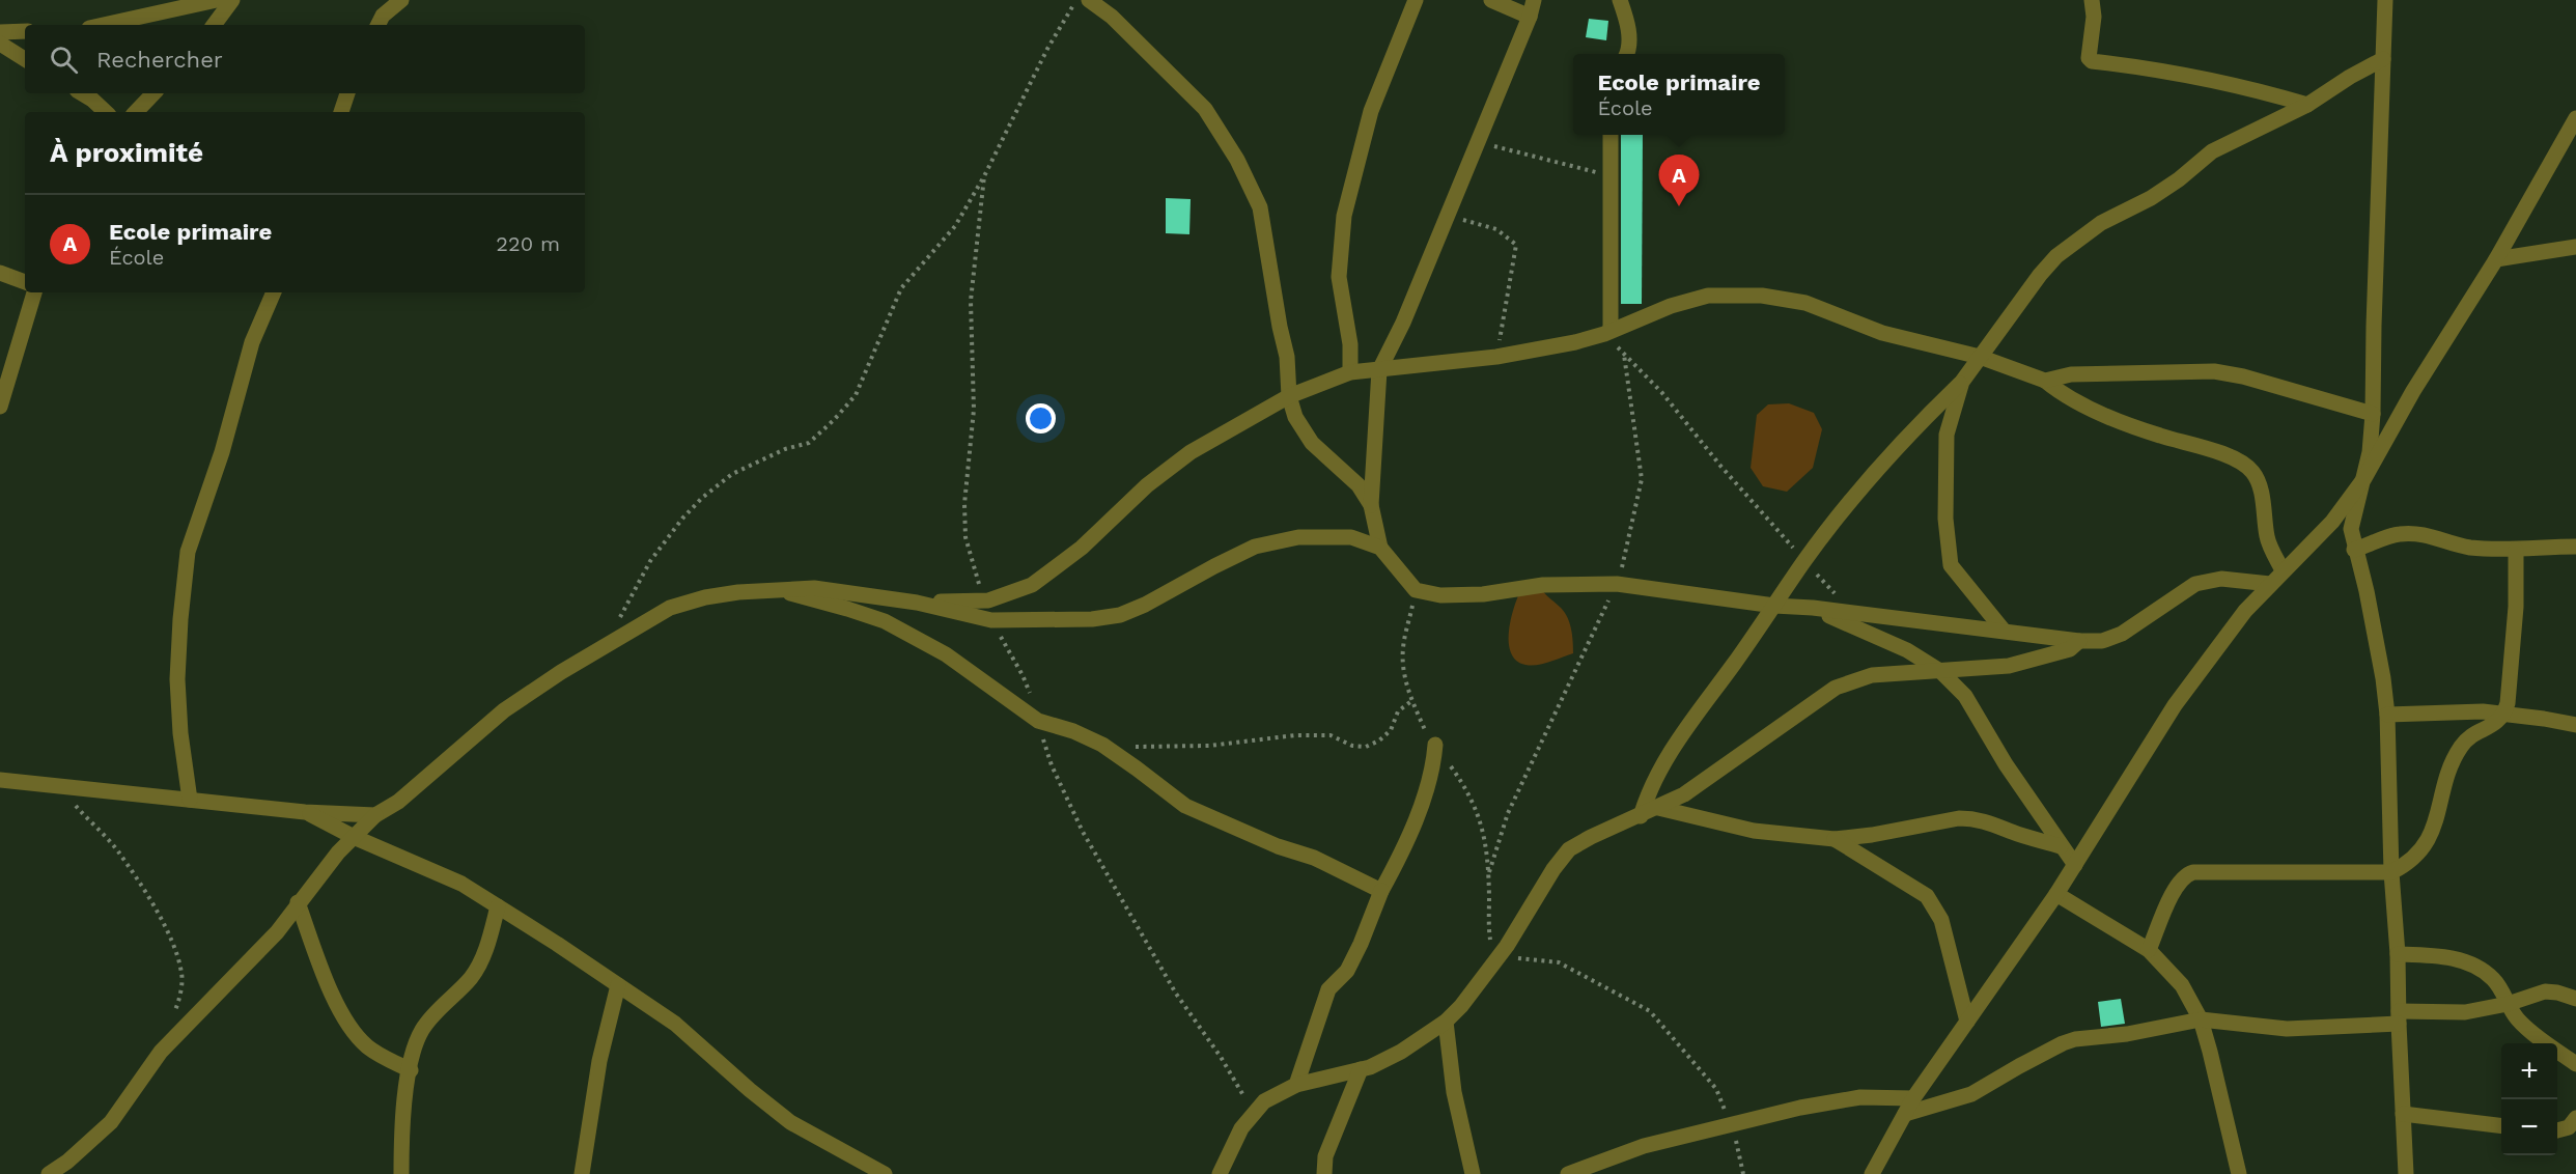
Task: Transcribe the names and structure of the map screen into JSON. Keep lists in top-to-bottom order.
{
  "page": {
    "search": "Rechercher",
    "popup": ["Ecole primaire", "École"],
    "heading": "À proximité",
    "pins": "A",
    "list": [
      {
        "mark": "A",
        "name": "Ecole primaire",
        "note": "École",
        "value": "220 m"
      }
    ],
    "map_buttons": ["+", "−"]
  }
}
